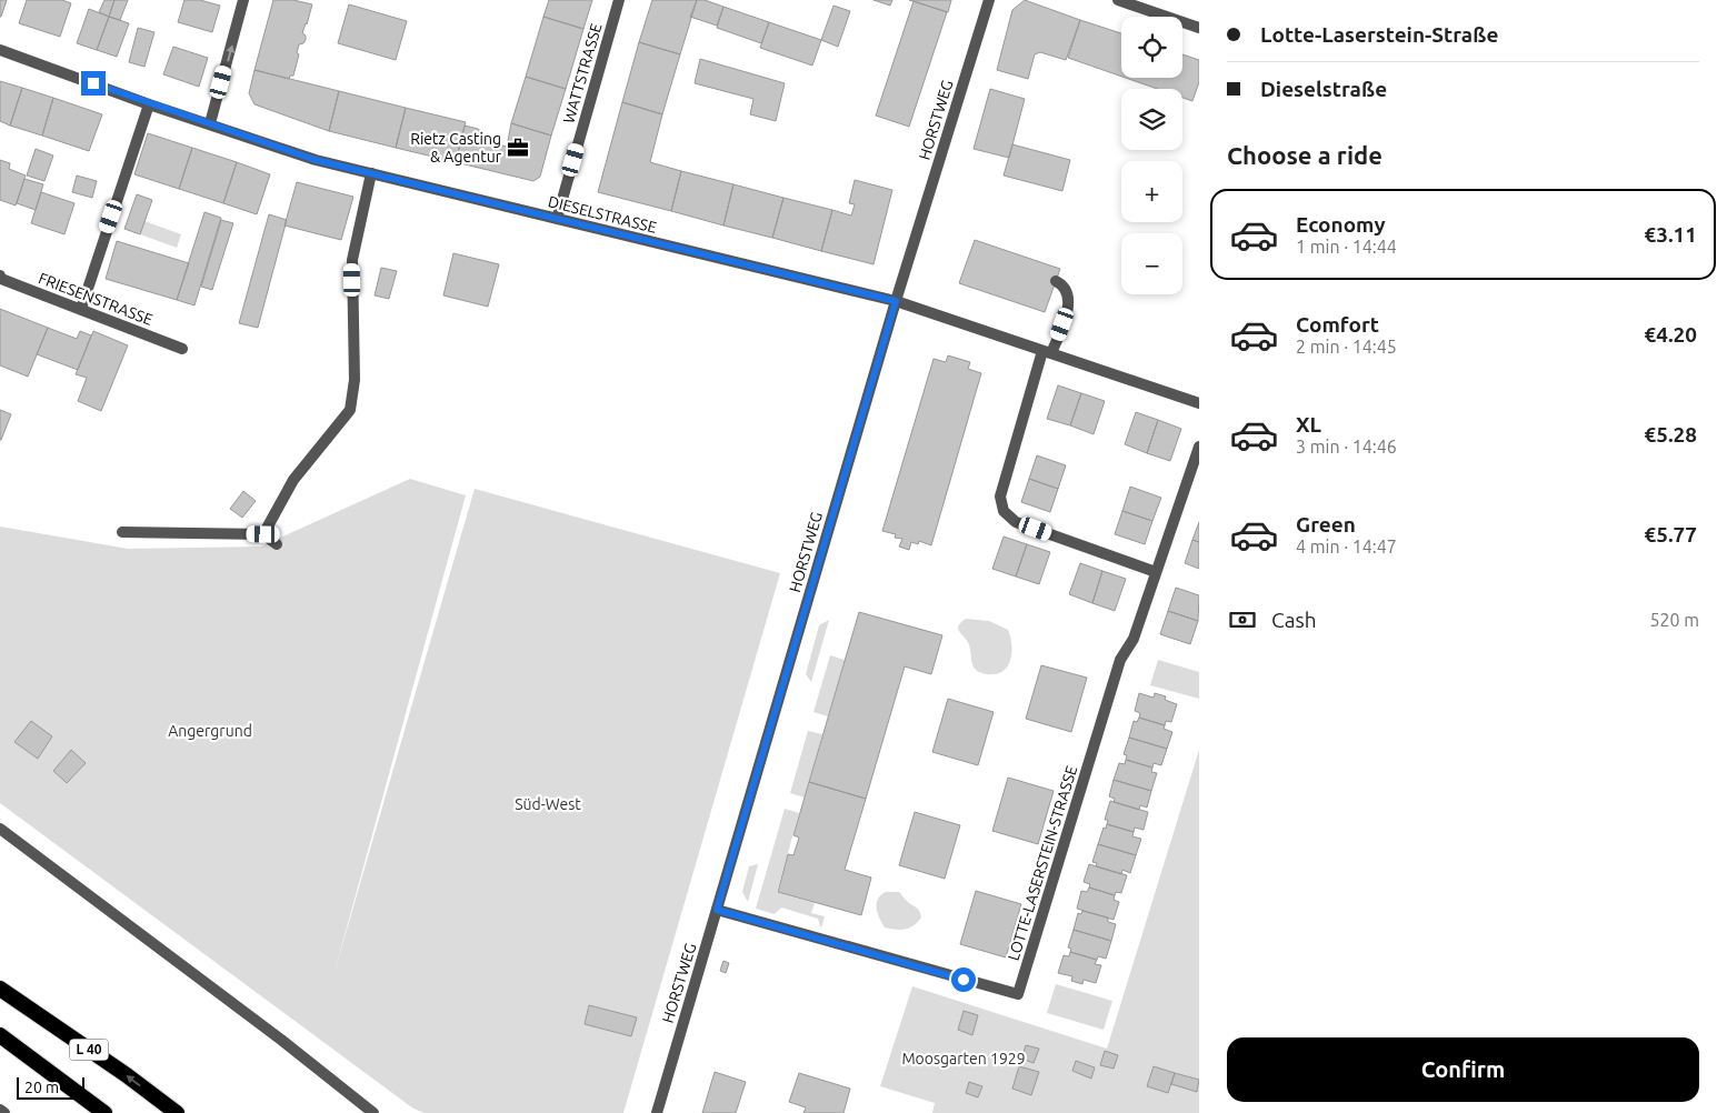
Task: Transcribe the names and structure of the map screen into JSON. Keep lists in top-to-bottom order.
{
  "streets": {
    "highway": ["L 40"],
    "street": [
      "WATTSTRASSE",
      "HORSTWEG",
      "DIESELSTRASSE",
      "FRIESENSTRASSE",
      "LOTTE-LASERSTEIN-STRASSE"
    ]
  },
  "crossings": [
    ["WATTSTRASSE", "DIESELSTRASSE"],
    ["HORSTWEG", "DIESELSTRASSE"],
    ["HORSTWEG", "LOTTE-LASERSTEIN-STRASSE"]
  ],
  "parks": ["Angergrund", "Süd-West", "Moosgarten 1929"],
  "places": {
    "office": ["Rietz Casting & Agentur"]
  },
  "scale_bar": "20 m",
  "page": {
    "banner": ["Lotte-Laserstein-Straße", "Dieselstraße"],
    "map_buttons": ["+", "−"],
    "heading": "Choose a ride",
    "list": [
      {
        "name": "Economy",
        "note": "1 min · 14:44",
        "value": "€3.11"
      },
      {
        "name": "Comfort",
        "note": "2 min · 14:45",
        "value": "€4.20"
      },
      {
        "name": "XL",
        "note": "3 min · 14:46",
        "value": "€5.28"
      },
      {
        "name": "Green",
        "note": "4 min · 14:47",
        "value": "€5.77"
      }
    ],
    "pay": ["Cash", "520 m"],
    "buttons": "Confirm",
    "scale": "20 m"
  }
}
